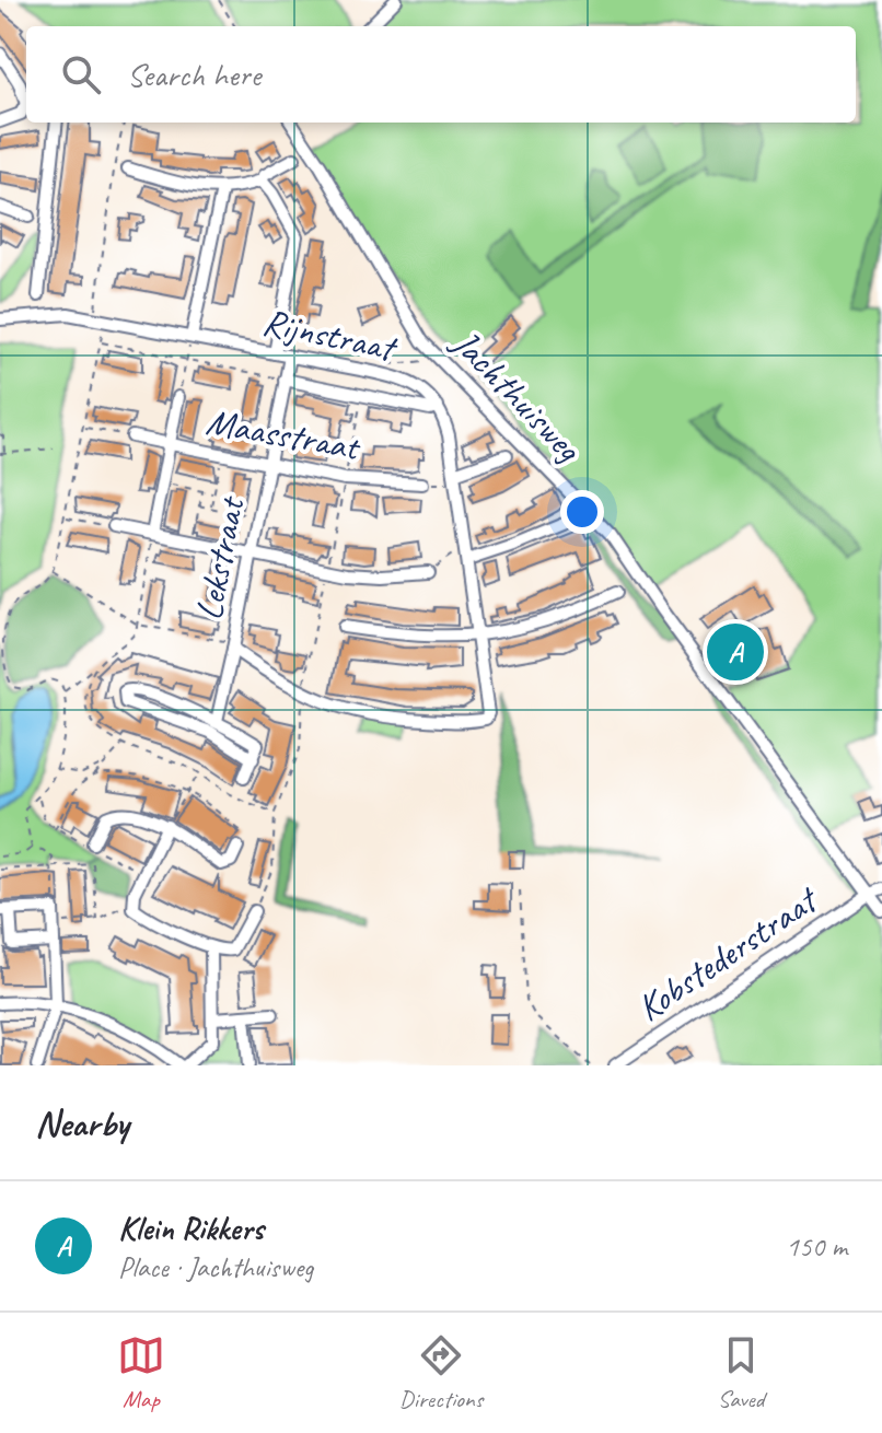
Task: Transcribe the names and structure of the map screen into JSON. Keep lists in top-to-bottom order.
{
  "streets": {
    "street": [
      "Rijnstraat",
      "Jachthuisweg",
      "Maasstraat",
      "Lekstraat",
      "Kobstederstraat"
    ]
  },
  "crossings": [
    ["Rijnstraat", "Lekstraat"],
    ["Jachthuisweg", "Kobstederstraat"],
    ["Maasstraat", "Lekstraat"]
  ],
  "page": {
    "search": "Search here",
    "pins": "A",
    "heading": "Nearby",
    "list": [
      {
        "mark": "A",
        "name": "Klein Rikkers",
        "note": "Place · Jachthuisweg",
        "value": "150 m"
      }
    ],
    "nav": ["Map", "Directions", "Saved"]
  }
}
